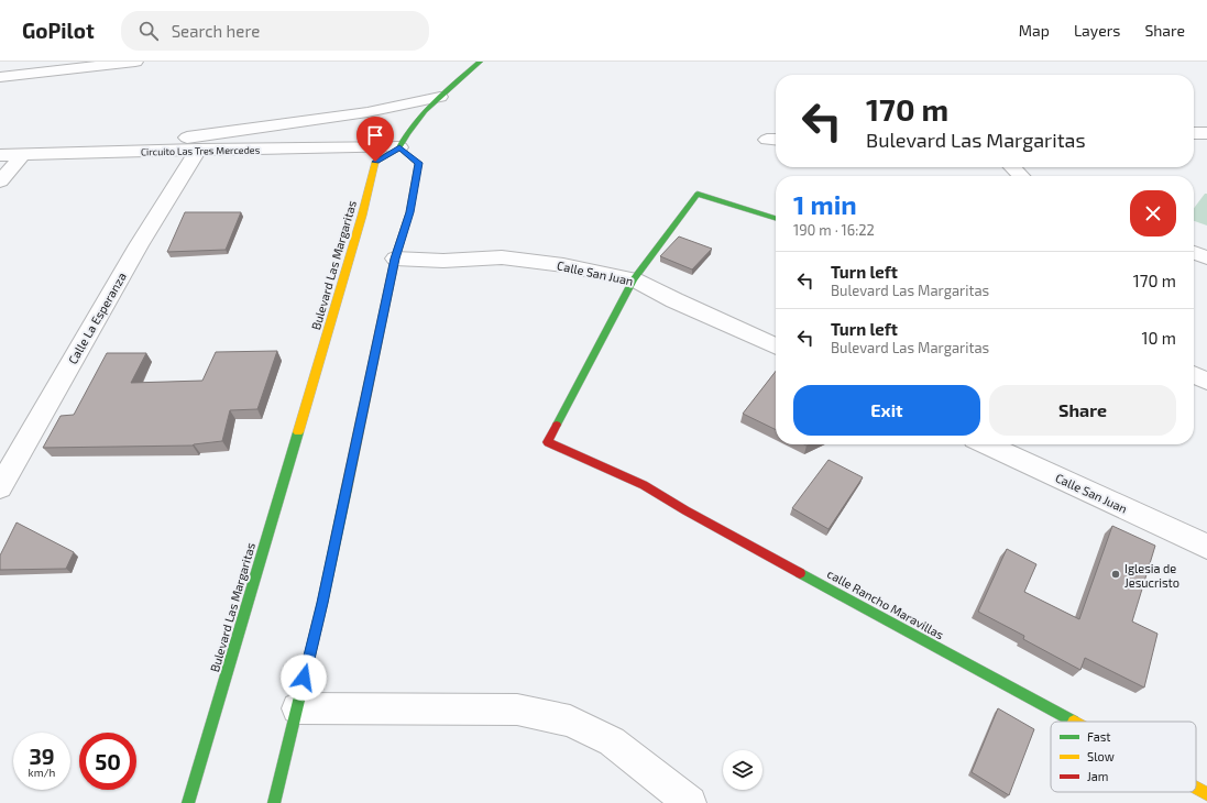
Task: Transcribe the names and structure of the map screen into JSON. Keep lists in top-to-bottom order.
{
  "streets": {
    "main road": ["Bulevard Las Margaritas", "calle Rancho Maravillas"],
    "street": ["Circuito Las Tres Mercedes", "Calle San Juan", "Calle La Esperanza"]
  },
  "crossings": [
    ["Circuito Las Tres Mercedes", "Bulevard Las Margaritas"],
    ["Circuito Las Tres Mercedes", "Calle La Esperanza"],
    ["Calle San Juan", "calle Rancho Maravillas"]
  ],
  "places": ["Iglesia de Jesucristo"],
  "legend": ["Fast", "Slow", "Jam"],
  "page": {
    "header": "GoPilot",
    "search": "Search here",
    "nav": ["Map", "Layers", "Share"],
    "turn": ["170 m", "Bulevard Las Margaritas"],
    "heading": ["1 min", "190 m · 16:22"],
    "list": [
      {
        "name": "Turn left",
        "note": "Bulevard Las Margaritas",
        "value": "170 m"
      },
      {
        "name": "Turn left",
        "note": "Bulevard Las Margaritas",
        "value": "10 m"
      }
    ],
    "buttons": ["Exit", "Share"],
    "speed": "39 km/h",
    "limit": "50"
  }
}
